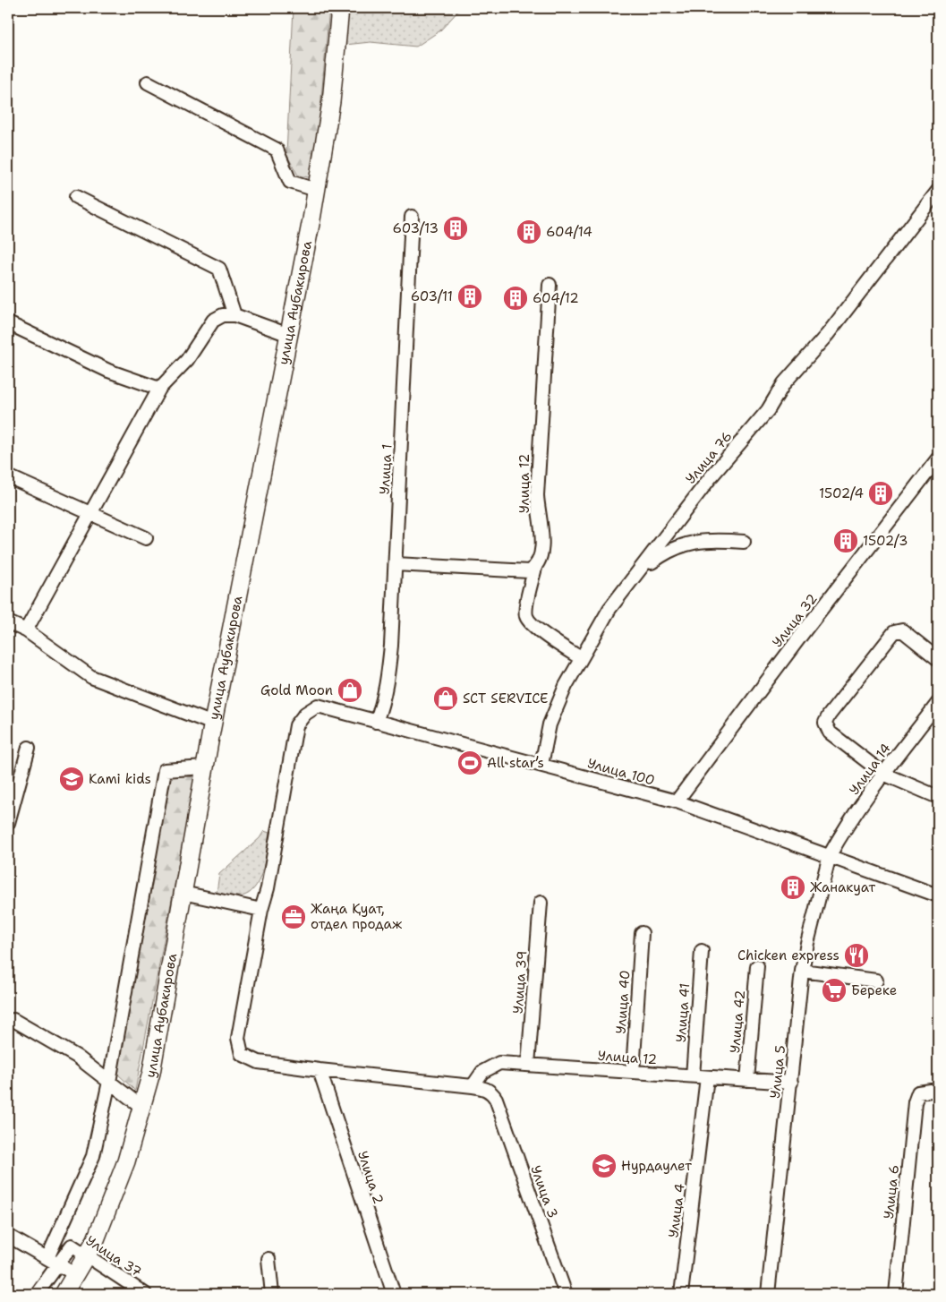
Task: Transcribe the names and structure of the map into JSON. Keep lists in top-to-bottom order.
{
  "streets": {
    "main road": ["улица Аубакирова"],
    "street": [
      "Улица 76",
      "Улица 1",
      "Улица 12",
      "Улица 32",
      "Улица 14",
      "Улица 100",
      "Улица 39",
      "Улица 40",
      "Улица 41",
      "Улица 42",
      "Улица 5",
      "Улица 2",
      "Улица 3",
      "Улица 6",
      "Улица 4",
      "Улица 37"
    ]
  },
  "crossings": [
    ["Улица 76", "Улица 12"],
    ["Улица 76", "Улица 100"],
    ["Улица 1", "Улица 100"],
    ["Улица 12", "Улица 39"],
    ["Улица 12", "Улица 40"],
    ["Улица 12", "Улица 41"],
    ["Улица 12", "Улица 42"],
    ["Улица 12", "Улица 5"],
    ["Улица 12", "Улица 3"],
    ["Улица 12", "Улица 4"],
    ["Улица 32", "Улица 100"],
    ["Улица 14", "Улица 100"],
    ["Улица 14", "Улица 5"],
    ["Улица 100", "Улица 5"]
  ],
  "places": {
    "building": [
      "603/13",
      "604/14",
      "603/11",
      "604/12",
      "1502/4",
      "1502/3",
      "Жанакуат"
    ],
    "shop": ["Gold Moon", "SCT SERVICE"],
    "sports": ["All star’s"],
    "school or university": ["Kami kids", "Нурдаулет"],
    "office": ["Жаңа Қуат, отдел продаж"],
    "restaurant": ["Chicken express"],
    "supermarket": ["Береке"]
  }
}
